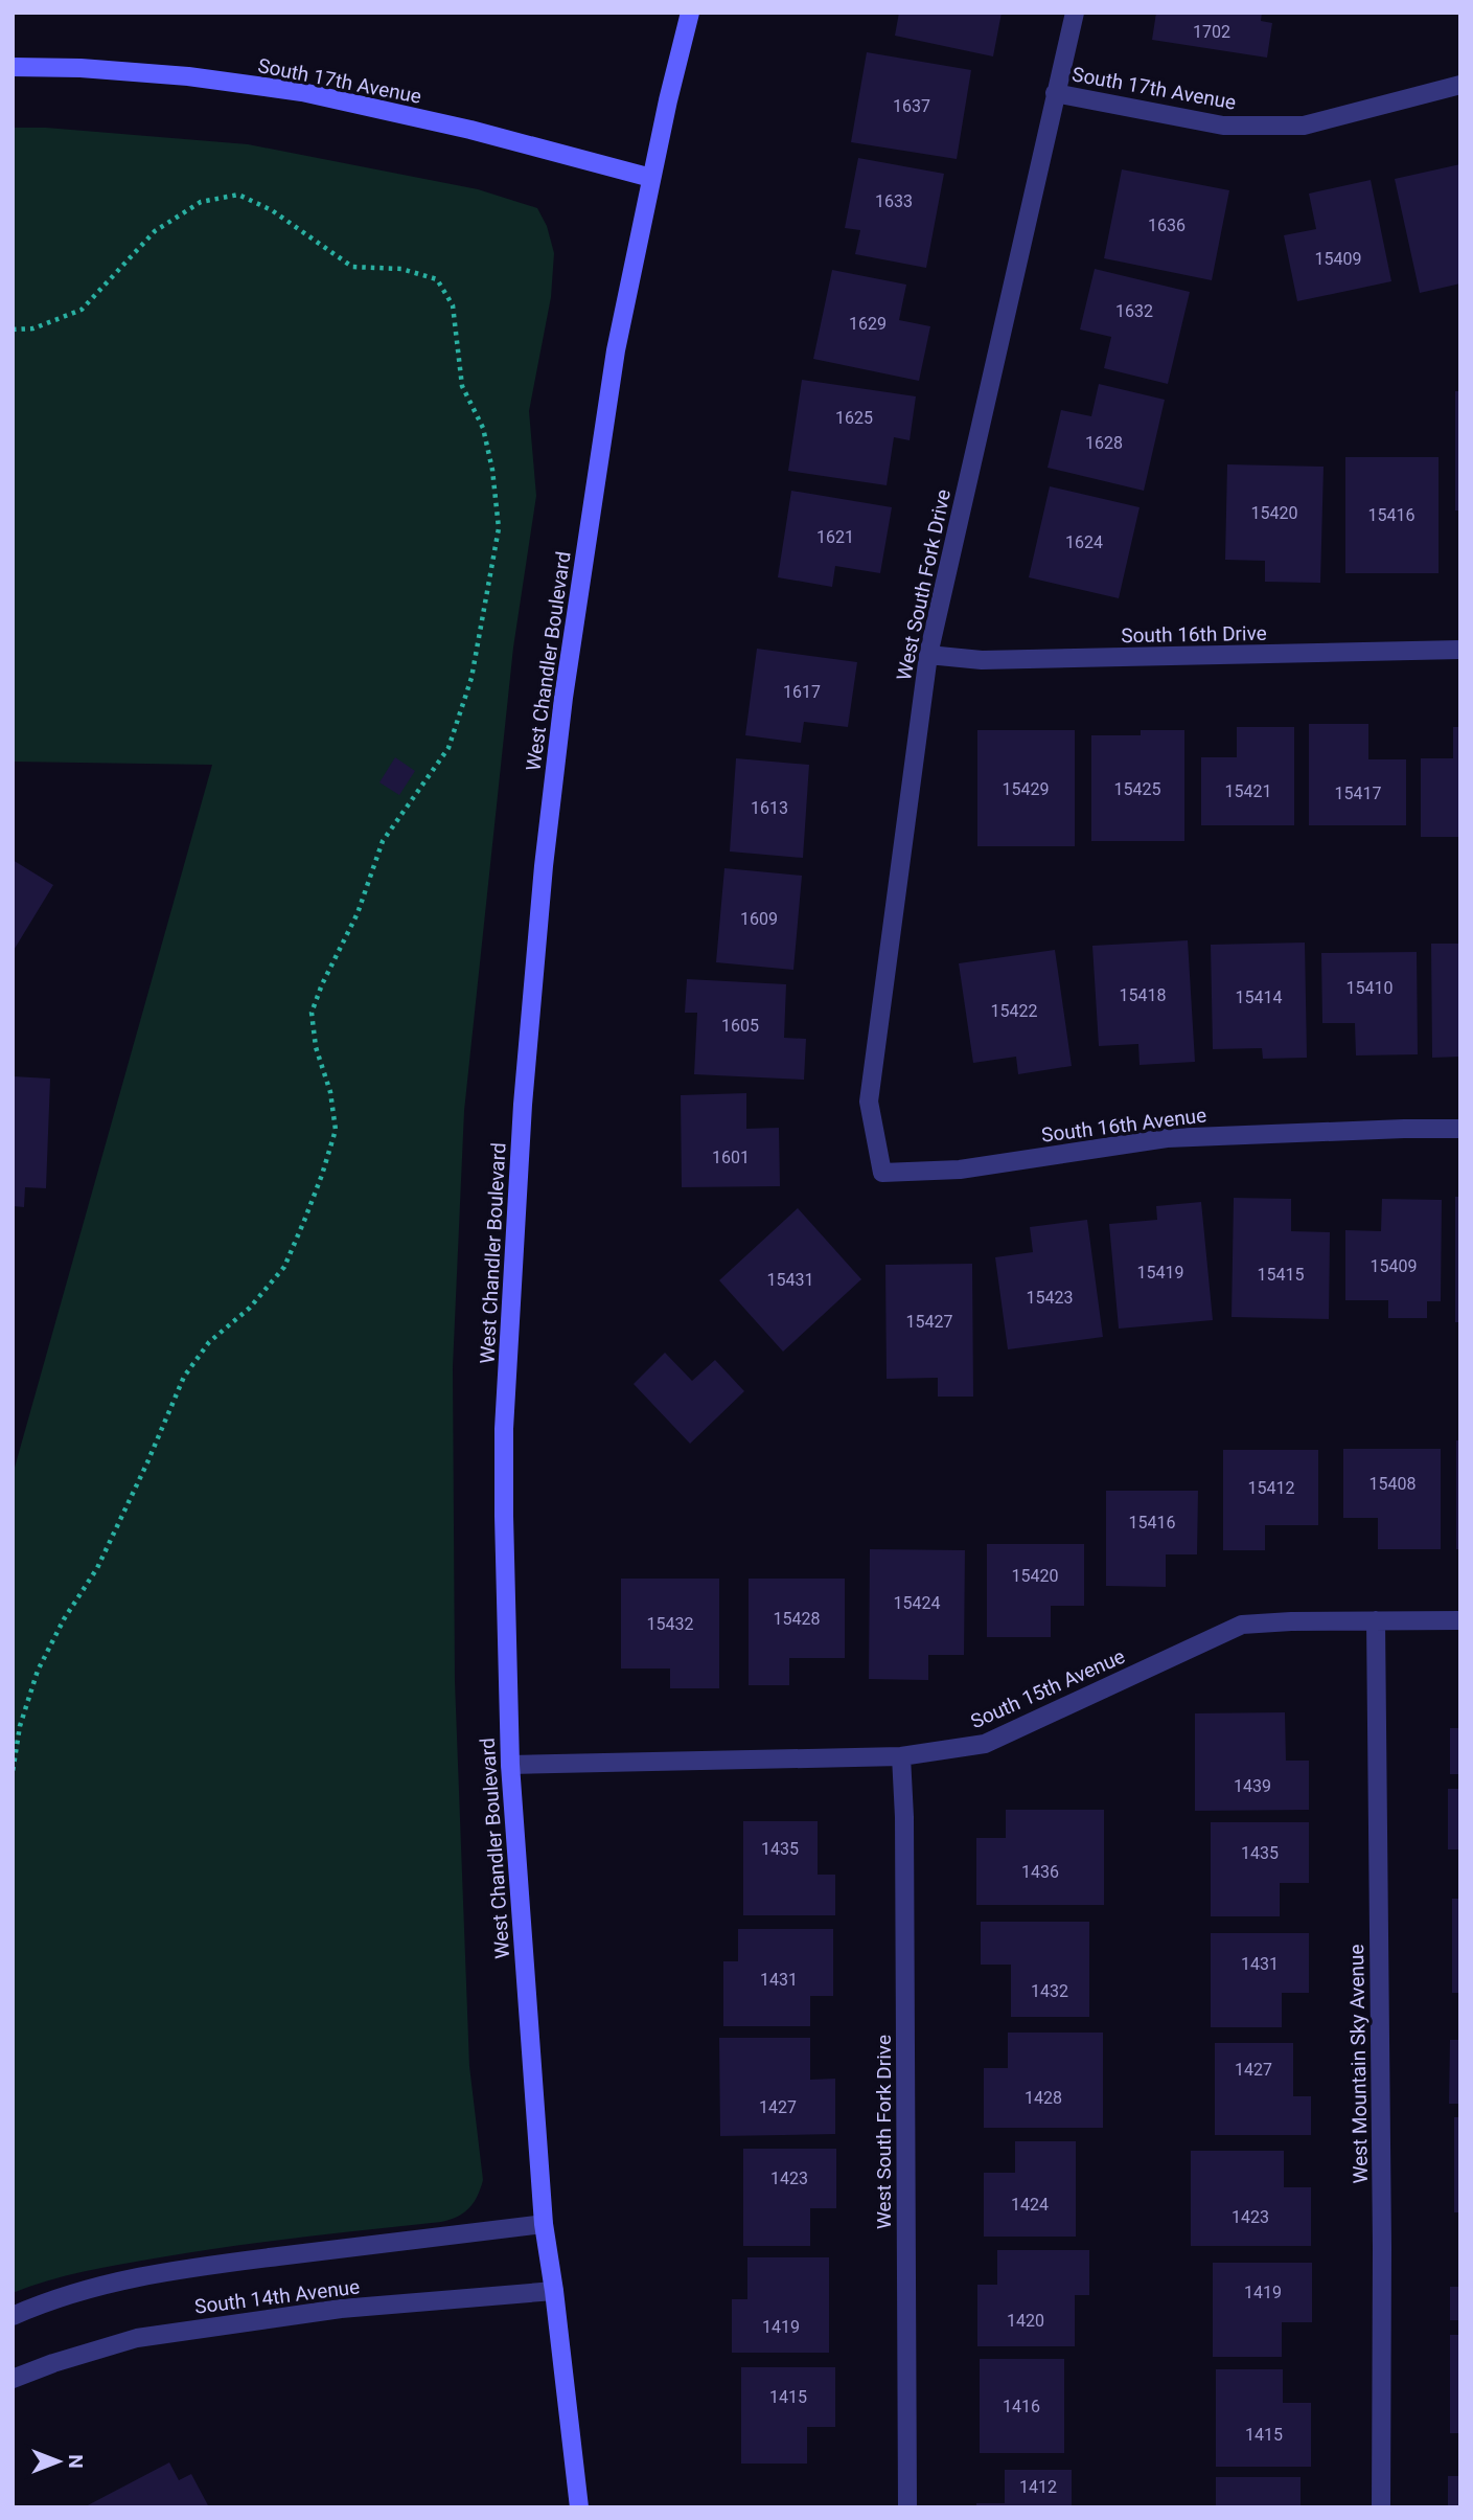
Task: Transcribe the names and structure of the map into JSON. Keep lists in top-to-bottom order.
{
  "streets": {
    "main road": ["South 17th Avenue", "West Chandler Boulevard"],
    "street": [
      "West South Fork Drive",
      "South 16th Drive",
      "South 16th Avenue",
      "South 15th Avenue",
      "West Mountain Sky Avenue",
      "South 14th Avenue"
    ]
  },
  "crossings": [
    ["South 17th Avenue", "West South Fork Drive"],
    ["South 17th Avenue", "West Chandler Boulevard"],
    ["West South Fork Drive", "South 16th Drive"],
    ["West South Fork Drive", "South 16th Avenue"],
    ["West South Fork Drive", "South 15th Avenue"],
    ["West Chandler Boulevard", "South 15th Avenue"],
    ["West Chandler Boulevard", "South 14th Avenue"],
    ["South 15th Avenue", "West Mountain Sky Avenue"]
  ],
  "house_numbers": [
    "1702",
    "1637",
    "1633",
    "1636",
    "15409",
    "1632",
    "1629",
    "1625",
    "1628",
    "15420",
    "15416",
    "1621",
    "1624",
    "1617",
    "15429",
    "15425",
    "15421",
    "15417",
    "1613",
    "1609",
    "15410",
    "15418",
    "15414",
    "15422",
    "1605",
    "1601",
    "15409",
    "15419",
    "15415",
    "15431",
    "15423",
    "15427",
    "15408",
    "15412",
    "15416",
    "15420",
    "15424",
    "15428",
    "15432",
    "1439",
    "1435",
    "1435",
    "1436",
    "1431",
    "1431",
    "1432",
    "1427",
    "1428",
    "1427",
    "1423",
    "1424",
    "1423",
    "1419",
    "1420",
    "1419",
    "1415",
    "1416",
    "1415",
    "1412"
  ],
  "north": "right"
}
